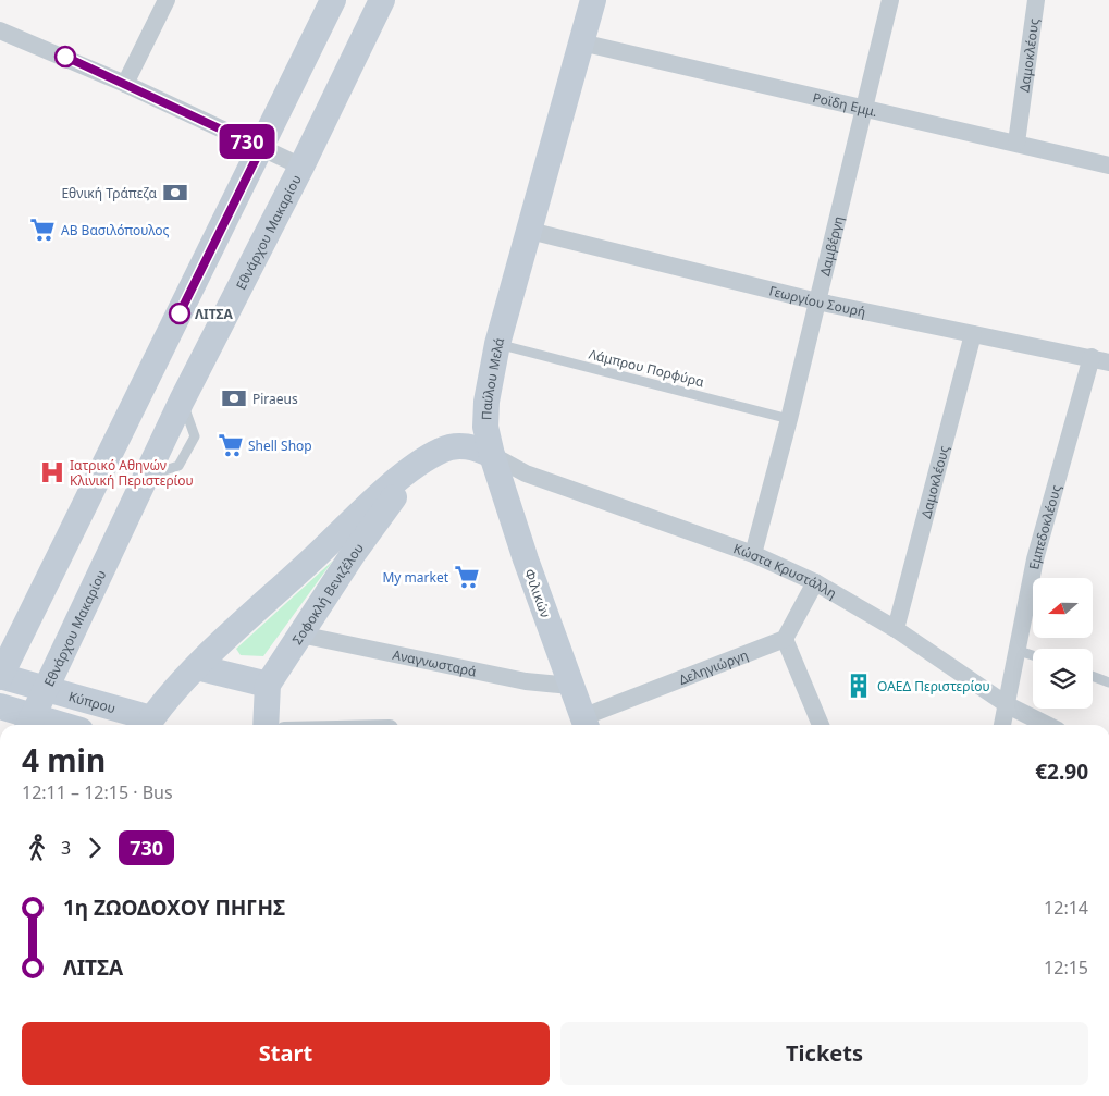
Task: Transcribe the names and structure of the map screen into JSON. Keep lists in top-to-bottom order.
{
  "streets": {
    "street": [
      "Δαμοκλέους",
      "Ροϊδη Εμμ.",
      "Εθνάρχου Μακαρίου",
      "Δαμβέργη",
      "Γεωργίου Σουρή",
      "Παύλου Μελά",
      "Εμπεδοκλέους",
      "Κώστα Κρυστάλλη",
      "Σοφοκλή Βενιζέλου",
      "Φιλικών",
      "Αναγνωσταρά",
      "Δεληγιώργη",
      "Κύπρου"
    ],
    "lane": ["Λάμπρου Πορφύρα"]
  },
  "crossings": [
    ["Δαμοκλέους", "Ροϊδη Εμμ."],
    ["Δαμοκλέους", "Γεωργίου Σουρή"],
    ["Δαμοκλέους", "Κώστα Κρυστάλλη"],
    ["Ροϊδη Εμμ.", "Δαμβέργη"],
    ["Ροϊδη Εμμ.", "Παύλου Μελά"],
    ["Εθνάρχου Μακαρίου", "Κύπρου"],
    ["Δαμβέργη", "Γεωργίου Σουρή"],
    ["Δαμβέργη", "Λάμπρου Πορφύρα"],
    ["Δαμβέργη", "Κώστα Κρυστάλλη"],
    ["Γεωργίου Σουρή", "Παύλου Μελά"],
    ["Γεωργίου Σουρή", "Εμπεδοκλέους"],
    ["Λάμπρου Πορφύρα", "Παύλου Μελά"],
    ["Παύλου Μελά", "Κώστα Κρυστάλλη"],
    ["Παύλου Μελά", "Φιλικών"],
    ["Εμπεδοκλέους", "Κώστα Κρυστάλλη"],
    ["Κώστα Κρυστάλλη", "Φιλικών"],
    ["Σοφοκλή Βενιζέλου", "Αναγνωσταρά"],
    ["Φιλικών", "Αναγνωσταρά"],
    ["Φιλικών", "Δεληγιώργη"]
  ],
  "places": {
    "bank": ["Εθνική Τράπεζα", "Piraeus"],
    "supermarket": ["ΑΒ Βασιλόπουλος", "Shell Shop", "My market"],
    "other": ["ΛΙΤΣΑ"],
    "hospital": ["Ιατρικό Αθηνών Κλινική Περιστερίου"],
    "building": ["ΟΑΕΔ Περιστερίου"]
  },
  "lines": ["bus line 730"],
  "north": "left",
  "page": {
    "on_map": "730",
    "heading": ["4 min", "12:11 – 12:15 · Bus", "€2.90"],
    "legs": ["3", "730"],
    "list": [
      {
        "name": "1η ΖΩΟΔΟΧΟΥ ΠΗΓΗΣ",
        "value": "12:14"
      },
      {
        "name": "ΛΙΤΣΑ",
        "value": "12:15"
      }
    ],
    "buttons": ["Start", "Tickets"]
  }
}
